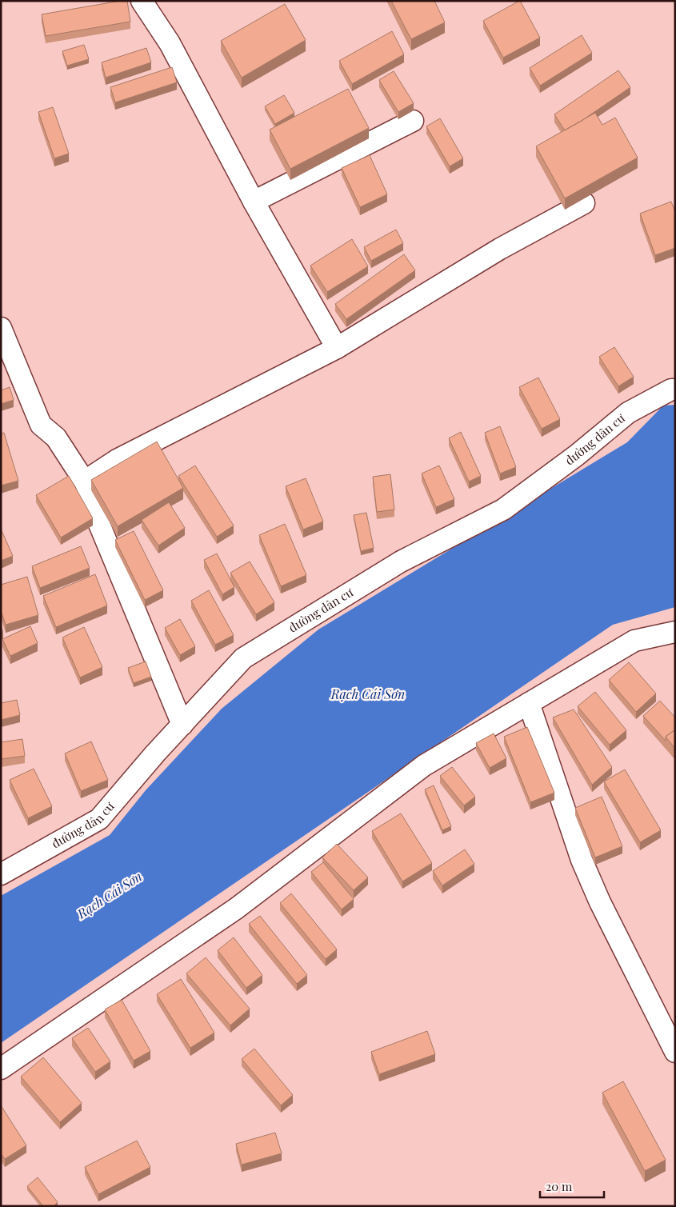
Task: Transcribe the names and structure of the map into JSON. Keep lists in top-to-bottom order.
{
  "streets": {
    "street": ["đường dân cư"]
  },
  "water": ["Rạch Cái Sơn"],
  "scale_bar": "20 m"
}
